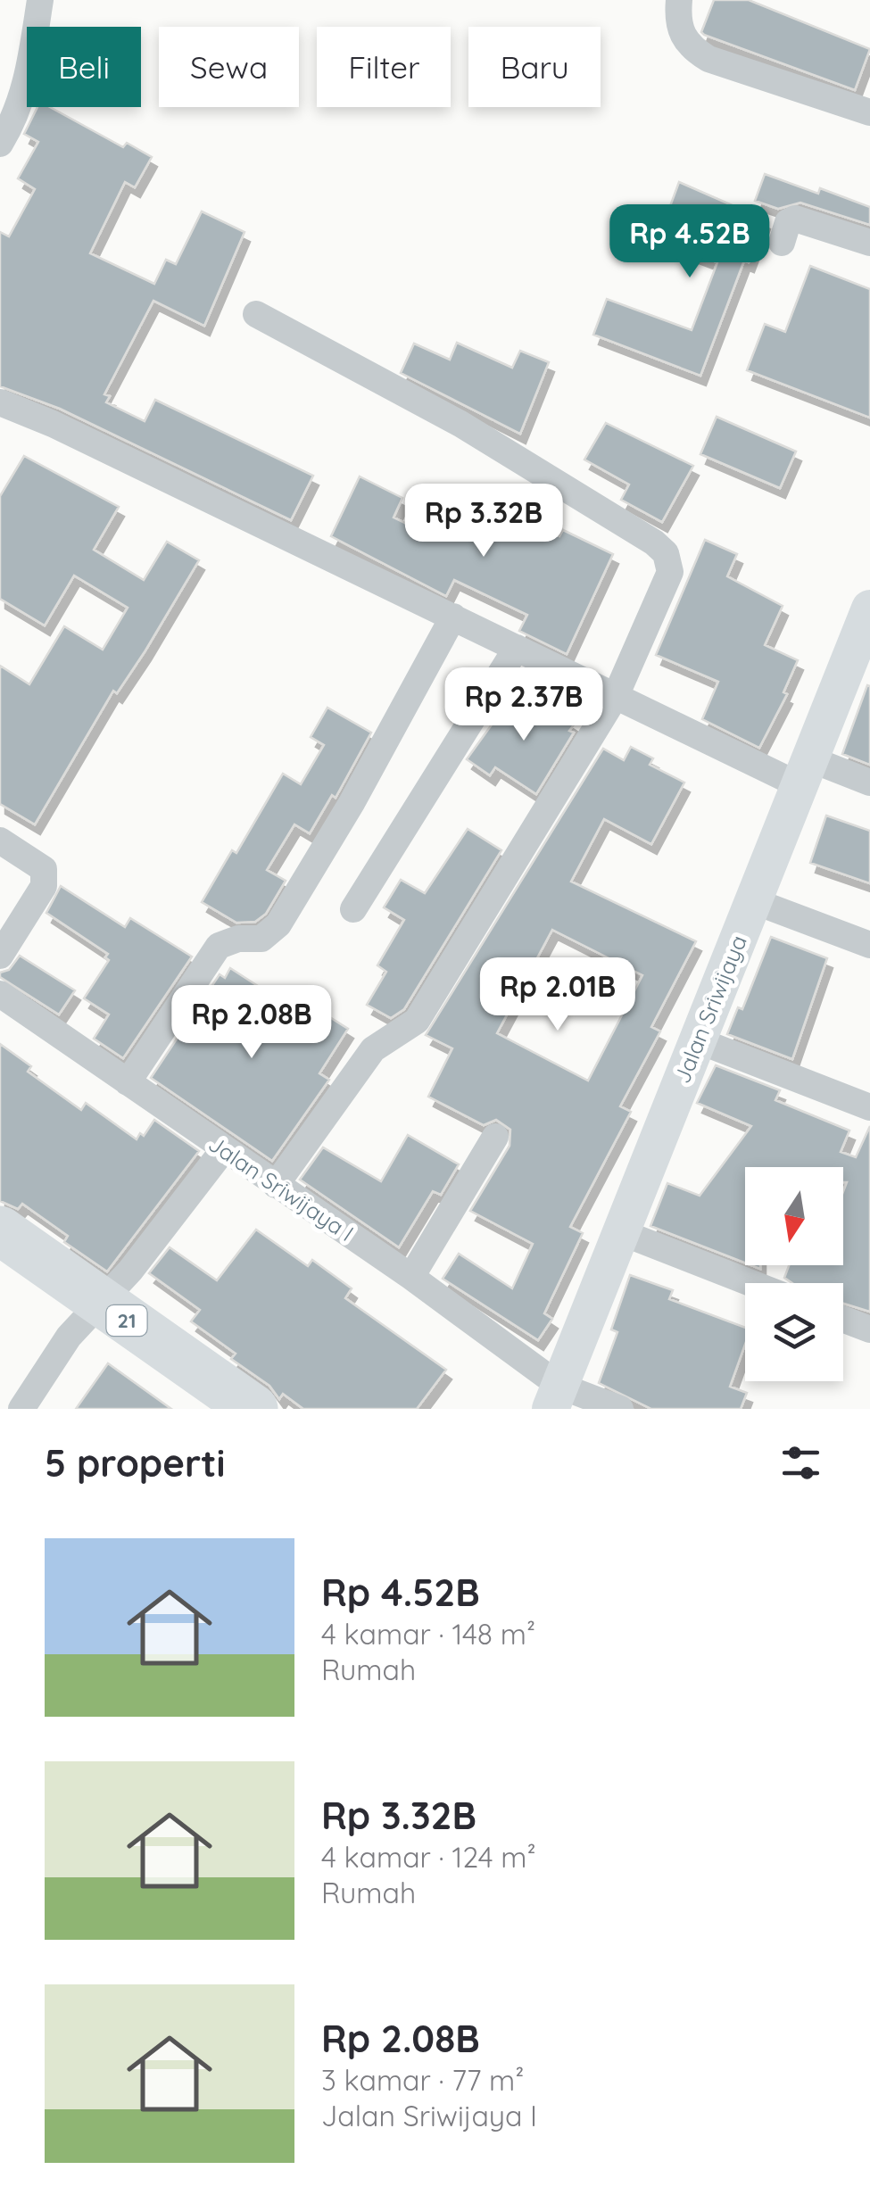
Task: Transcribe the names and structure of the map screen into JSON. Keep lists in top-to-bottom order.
{
  "streets": {
    "highway": ["21"],
    "street": ["Jalan Sriwijaya", "Jalan Sriwijaya I"]
  },
  "crossings": [
    ["Jalan Sriwijaya", "Jalan Sriwijaya I"]
  ],
  "north": "bottom",
  "page": {
    "chip": [
      "Beli",
      "Sewa",
      "Filter",
      "Baru"
    ],
    "price": [
      "Rp 4.52B",
      "Rp 3.32B",
      "Rp 2.37B",
      "Rp 2.01B",
      "Rp 2.08B"
    ],
    "heading": "5 properti",
    "list": [
      {
        "name": "Rp 4.52B",
        "note": "4 kamar · 148 m² · Rumah"
      },
      {
        "name": "Rp 3.32B",
        "note": "4 kamar · 124 m² · Rumah"
      },
      {
        "name": "Rp 2.08B",
        "note": "3 kamar · 77 m² · Jalan Sriwijaya I"
      }
    ]
  }
}
